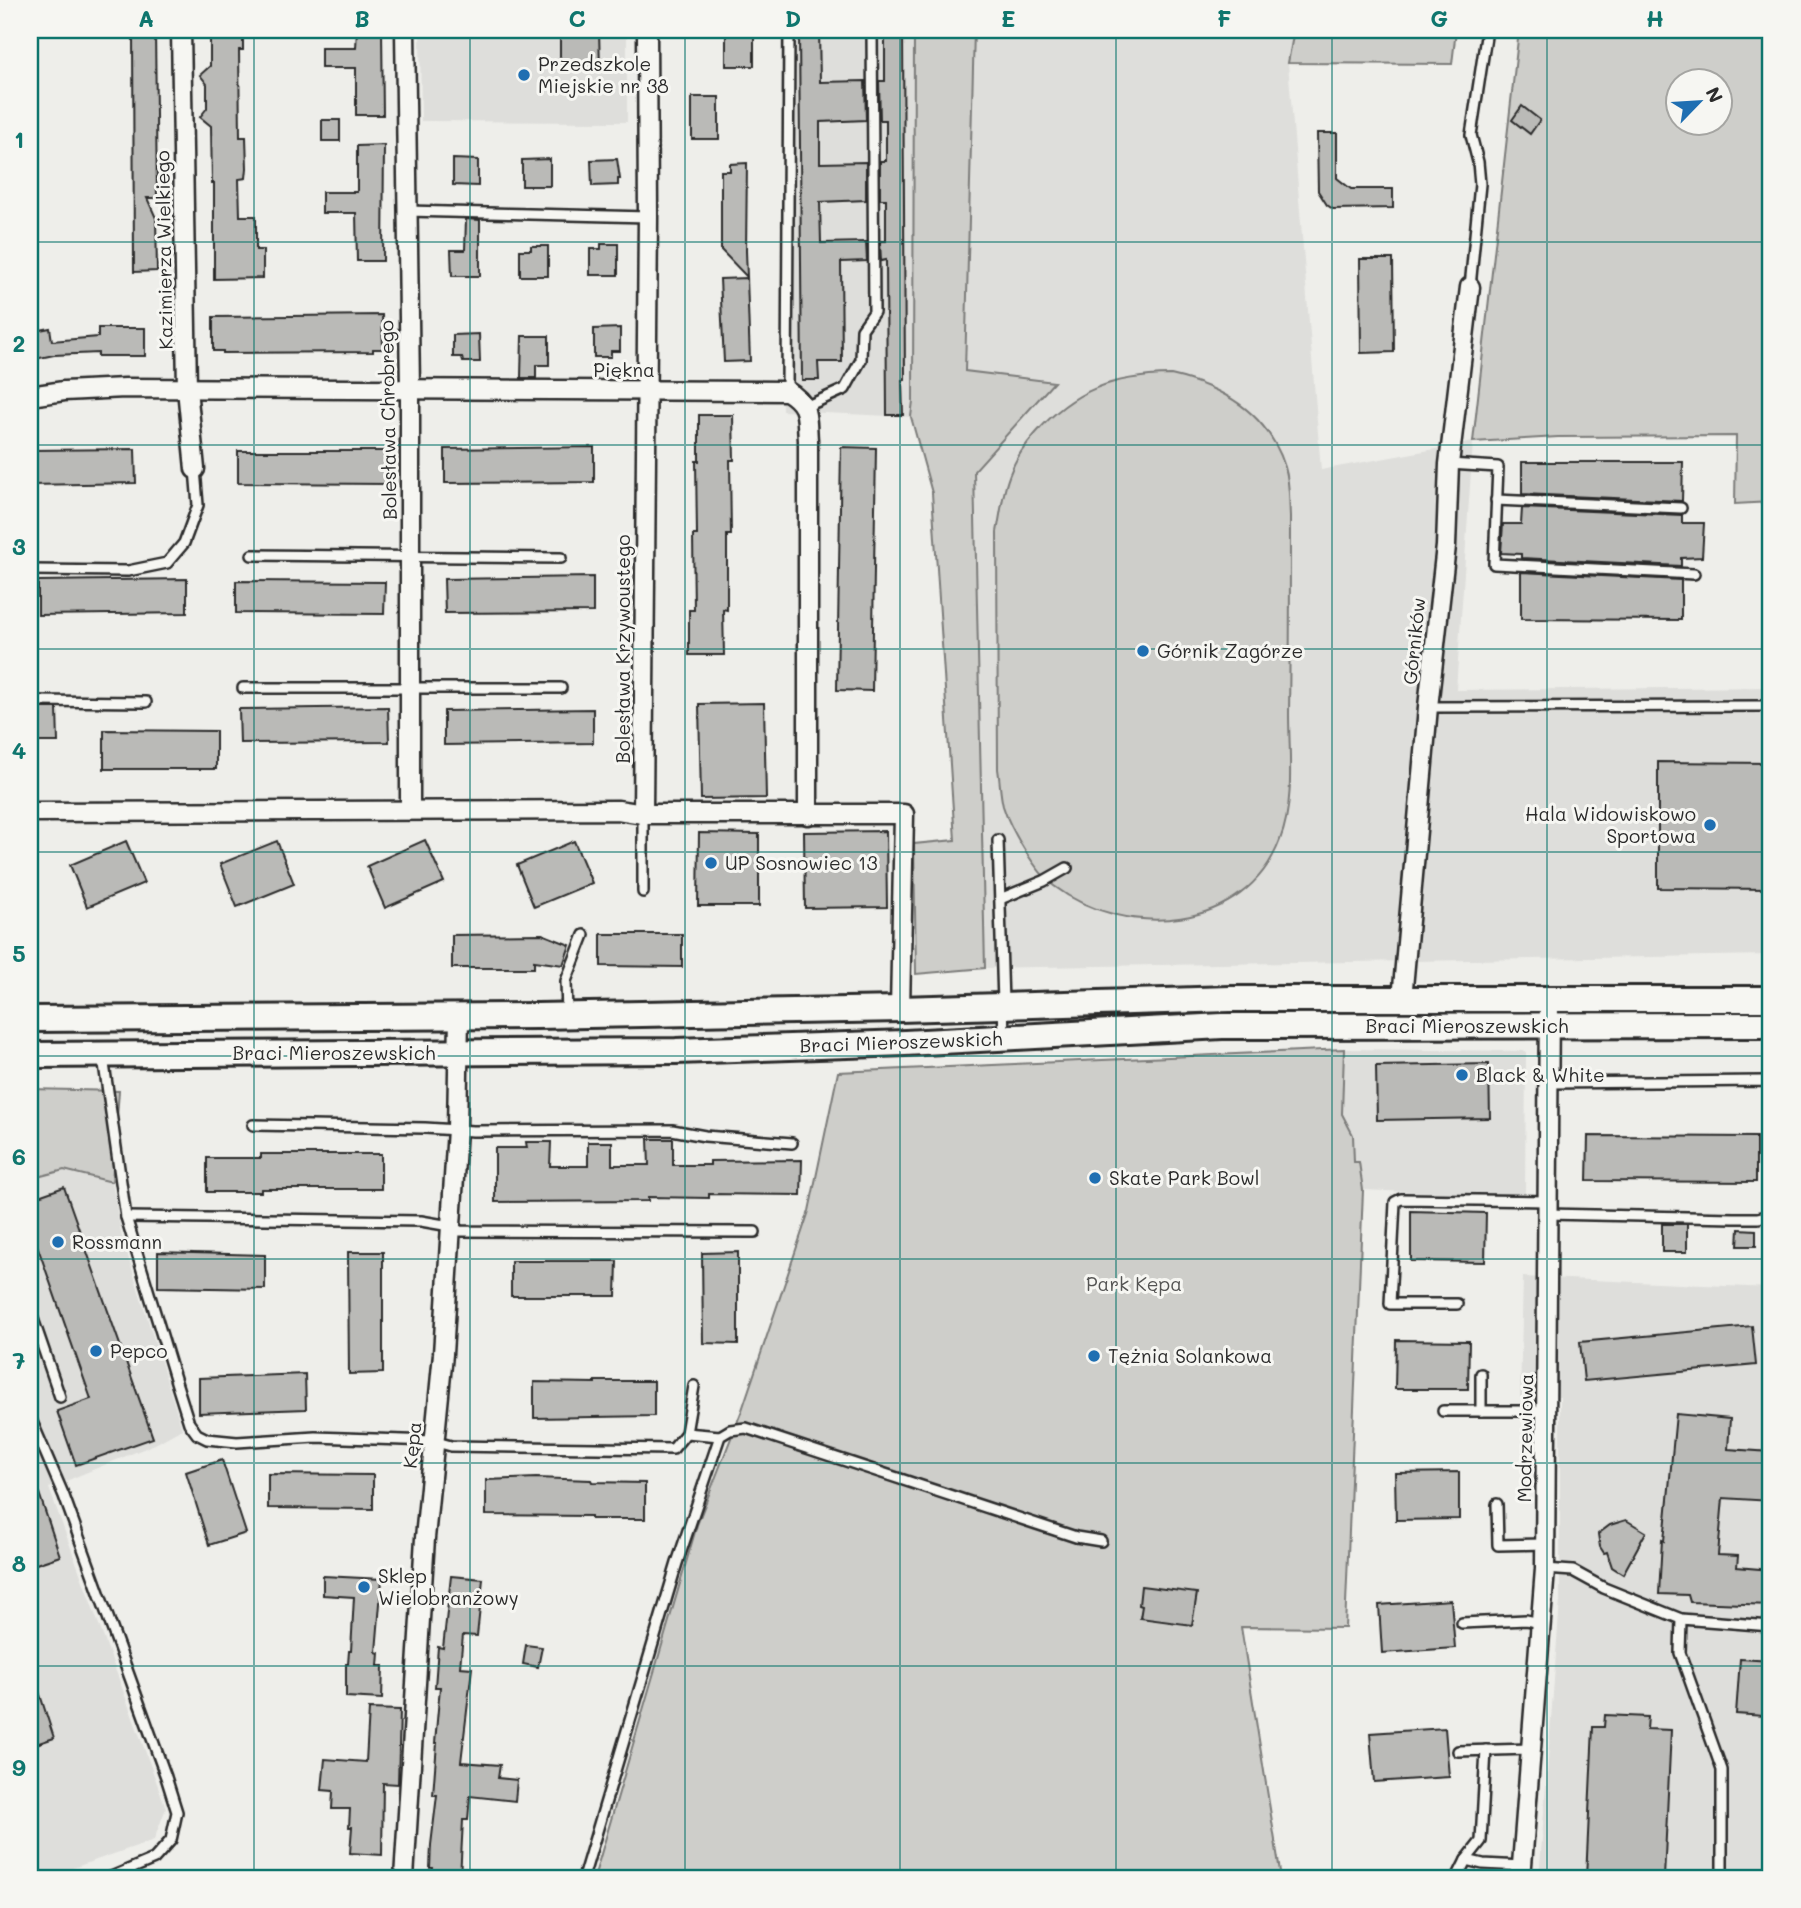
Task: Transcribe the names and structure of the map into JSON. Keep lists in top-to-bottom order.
{
  "streets": {
    "main road": ["Braci Mieroszewskich"],
    "street": [
      "Kazimierza Wielkiego",
      "Piękna",
      "Bolesława Chrobrego",
      "Górników",
      "Bolesława Krzywoustego",
      "Modrzewiowa",
      "Kępa"
    ]
  },
  "crossings": [
    ["Kazimierza Wielkiego", "Piękna"],
    ["Piękna", "Bolesława Chrobrego"],
    ["Piękna", "Bolesława Krzywoustego"],
    ["Górników", "Braci Mieroszewskich"],
    ["Braci Mieroszewskich", "Modrzewiowa"],
    ["Braci Mieroszewskich", "Kępa"]
  ],
  "parks": ["Park Kępa"],
  "places": [
    "Przedszkole Miejskie nr 38",
    "Górnik Zagórze",
    "Hala Widowiskowo Sportowa",
    "UP Sosnowiec 13",
    "Black & White",
    "Skate Park Bowl",
    "Rossmann",
    "Pepco",
    "Tężnia Solankowa",
    "Sklep Wielobranżowy"
  ],
  "north": "top right",
  "grid": {
    "columns": [
      "A",
      "B",
      "C",
      "D",
      "E",
      "F",
      "G",
      "H"
    ],
    "rows": [
      "1",
      "2",
      "3",
      "4",
      "5",
      "6",
      "7",
      "8",
      "9"
    ]
  }
}
